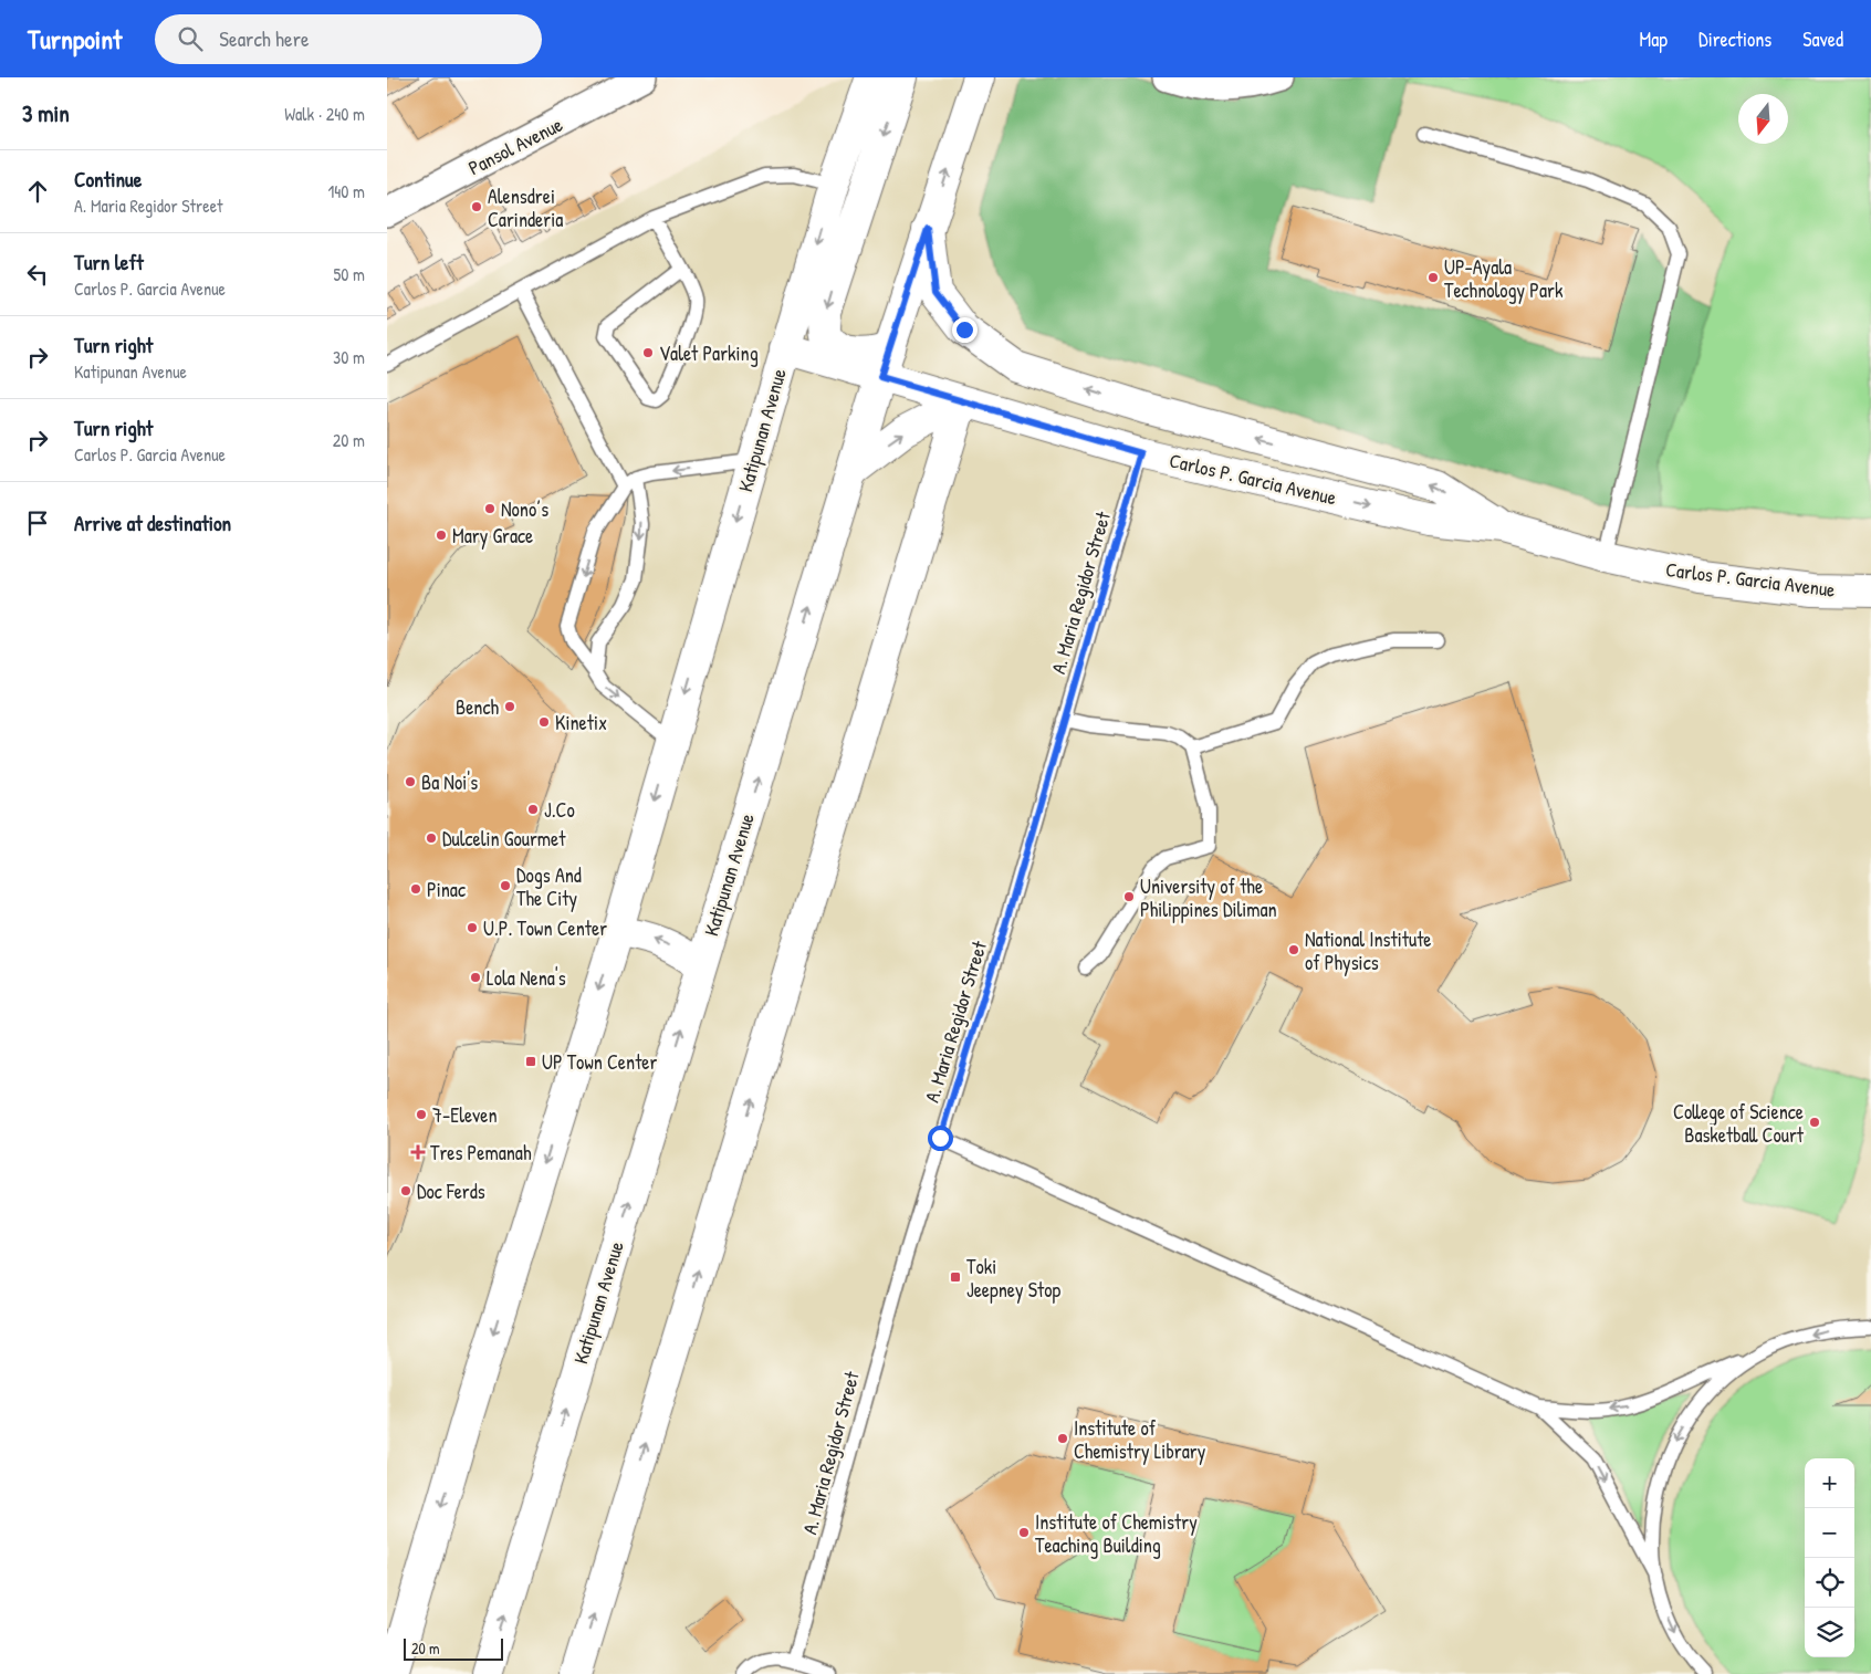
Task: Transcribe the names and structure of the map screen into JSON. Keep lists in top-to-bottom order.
{
  "streets": {
    "main road": ["Katipunan Avenue", "Carlos P. Garcia Avenue"],
    "street": ["Pansol Avenue"],
    "lane": ["A. Maria Regidor Street"]
  },
  "crossings": [
    ["Katipunan Avenue", "Carlos P. Garcia Avenue"],
    ["Carlos P. Garcia Avenue", "A. Maria Regidor Street"]
  ],
  "places": {
    "other": [
      "Alensdrei Carinderia",
      "UP-Ayala Technology Park",
      "Valet Parking",
      "Nono’s",
      "Mary Grace",
      "Bench",
      "Kinetix",
      "Ba Noi's",
      "J.Co",
      "Dulcelin Gourmet",
      "Dogs And The City",
      "Pinac",
      "University of the Philippines Diliman",
      "U.P. Town Center",
      "National Institute of Physics",
      "Lola Nena's",
      "7-Eleven",
      "College of Science Basketball Court",
      "Doc Ferds",
      "Institute of Chemistry Library",
      "Institute of Chemistry Teaching Building"
    ],
    "transit": ["UP Town Center", "Toki Jeepney Stop"],
    "health": ["Tres Pemanah"]
  },
  "scale_bar": "20 m",
  "north": "bottom",
  "page": {
    "header": "Turnpoint",
    "search": "Search here",
    "nav": ["Map", "Directions", "Saved"],
    "heading": ["3 min", "Walk · 240 m"],
    "list": [
      ["Continue", "A. Maria Regidor Street", "140 m"],
      ["Turn left", "Carlos P. Garcia Avenue", "50 m"],
      ["Turn right", "Katipunan Avenue", "30 m"],
      ["Turn right", "Carlos P. Garcia Avenue", "20 m"],
      "Arrive at destination"
    ],
    "map_buttons": ["+", "−"],
    "scale": "20 m"
  }
}
